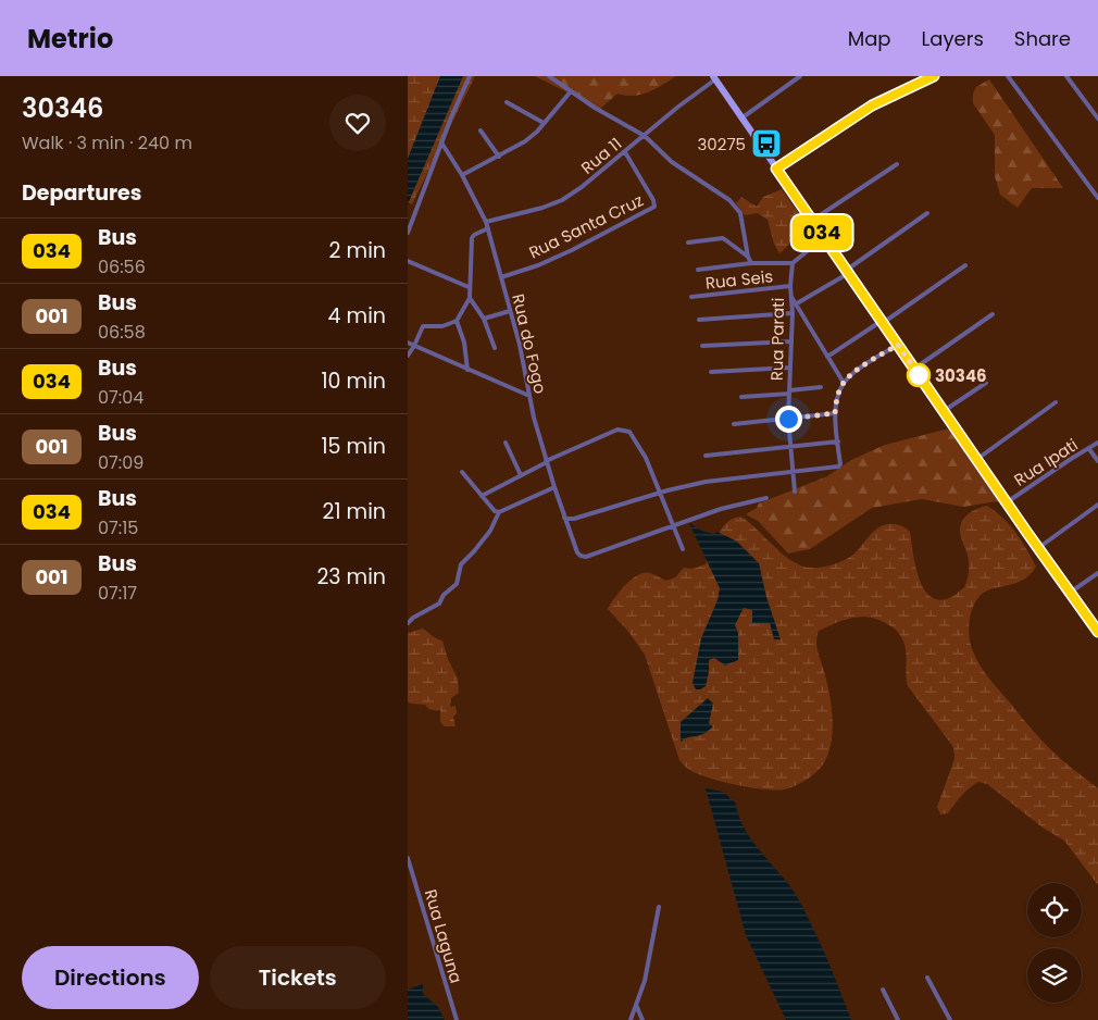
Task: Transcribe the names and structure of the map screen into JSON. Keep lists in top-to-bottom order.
{
  "streets": {
    "street": [
      "Rua 11",
      "Rua Santa Cruz",
      "Rua Seis",
      "Rua Parati",
      "Rua do Fogo",
      "Rua Ipati",
      "Rua Laguna"
    ]
  },
  "crossings": [
    ["Rua 11", "Rua Santa Cruz"],
    ["Rua 11", "Rua do Fogo"],
    ["Rua Santa Cruz", "Rua do Fogo"],
    ["Rua Seis", "Rua Parati"]
  ],
  "places": {
    "bus stop": ["30275"],
    "other": ["30346"]
  },
  "lines": ["bus line 034"],
  "page": {
    "header": "Metrio",
    "nav": ["Map", "Layers", "Share"],
    "heading": [
      ["30346", "Walk · 3 min · 240 m"],
      "Departures"
    ],
    "on_map": "034",
    "list": [
      {
        "mark": "034",
        "name": "Bus",
        "note": "06:56",
        "value": "2 min"
      },
      {
        "mark": "001",
        "name": "Bus",
        "note": "06:58",
        "value": "4 min"
      },
      {
        "mark": "034",
        "name": "Bus",
        "note": "07:04",
        "value": "10 min"
      },
      {
        "mark": "001",
        "name": "Bus",
        "note": "07:09",
        "value": "15 min"
      },
      {
        "mark": "034",
        "name": "Bus",
        "note": "07:15",
        "value": "21 min"
      },
      {
        "mark": "001",
        "name": "Bus",
        "note": "07:17",
        "value": "23 min"
      }
    ],
    "buttons": ["Directions", "Tickets"]
  }
}
